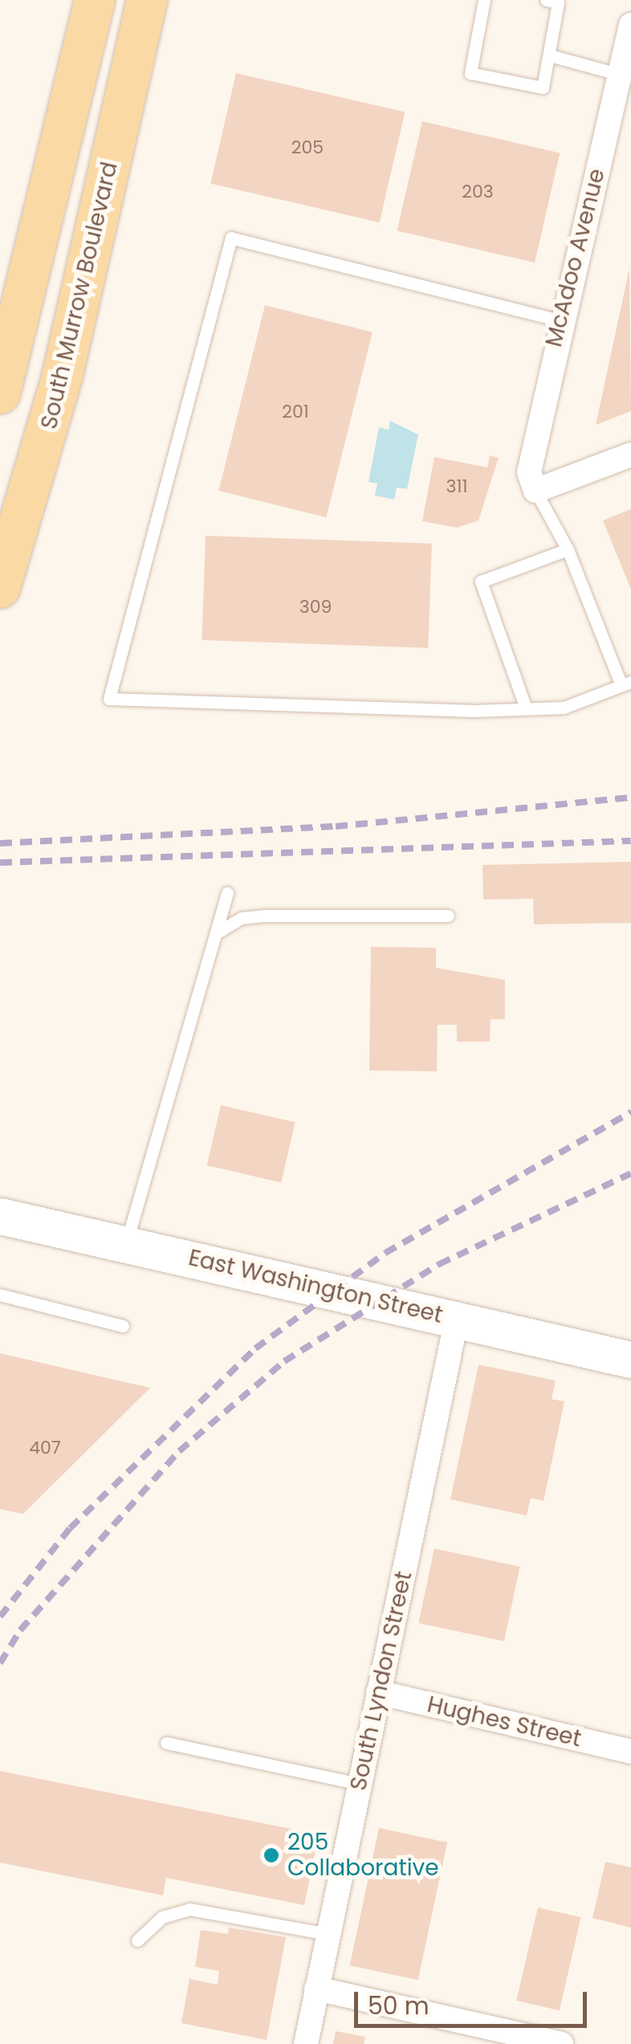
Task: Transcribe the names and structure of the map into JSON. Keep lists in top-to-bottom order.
{
  "streets": {
    "main road": ["South Murrow Boulevard"],
    "street": [
      "McAdoo Avenue",
      "East Washington Street",
      "South Lyndon Street",
      "Hughes Street"
    ]
  },
  "crossings": [
    ["East Washington Street", "South Lyndon Street"],
    ["South Lyndon Street", "Hughes Street"]
  ],
  "places": ["205 Collaborative"],
  "house_numbers": [
    "205",
    "203",
    "201",
    "311",
    "309",
    "407"
  ],
  "scale_bar": "50 m"
}
